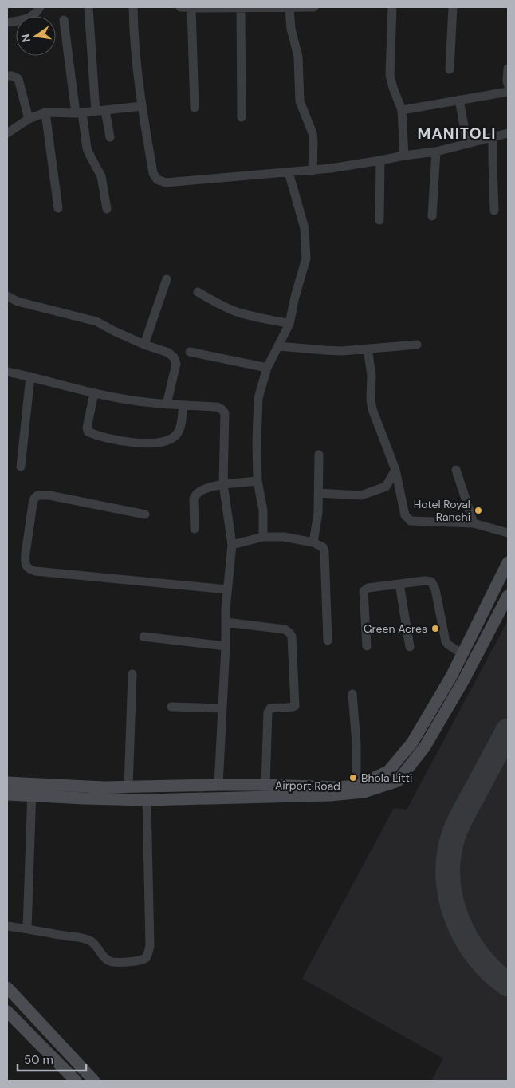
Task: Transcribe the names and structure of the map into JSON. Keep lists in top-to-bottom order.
{
  "streets": {
    "street": ["Airport Road"]
  },
  "districts": ["MANITOLI"],
  "places": ["Hotel Royal Ranchi", "Green Acres", "Bhola Litti"],
  "scale_bar": "50 m",
  "north": "left"
}
